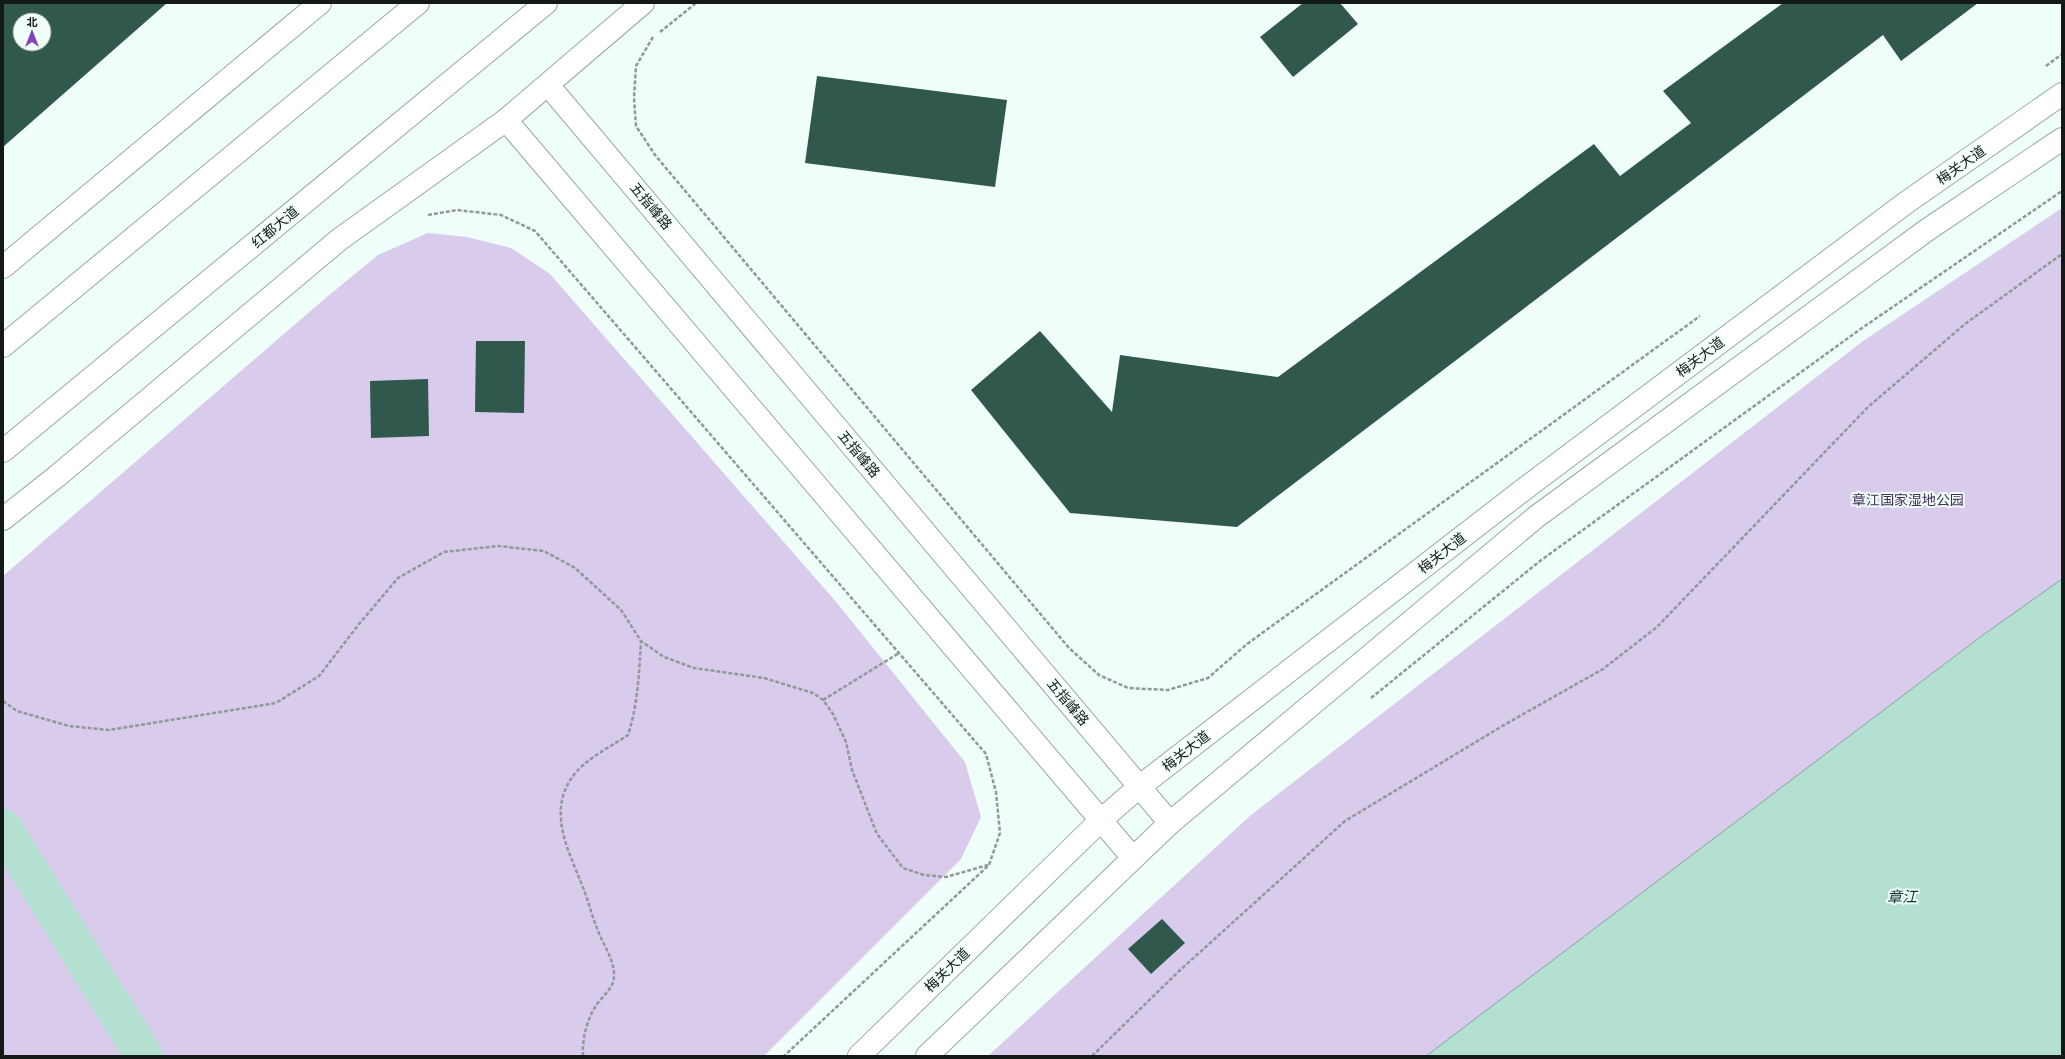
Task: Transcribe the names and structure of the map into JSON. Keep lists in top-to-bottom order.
{
  "streets": {
    "main road": ["梅关大道", "五指峰路", "红都大道"]
  },
  "crossings": [
    ["梅关大道", "五指峰路"]
  ],
  "water": ["章江"],
  "parks": ["章江国家湿地公园"],
  "north": "top"
}
